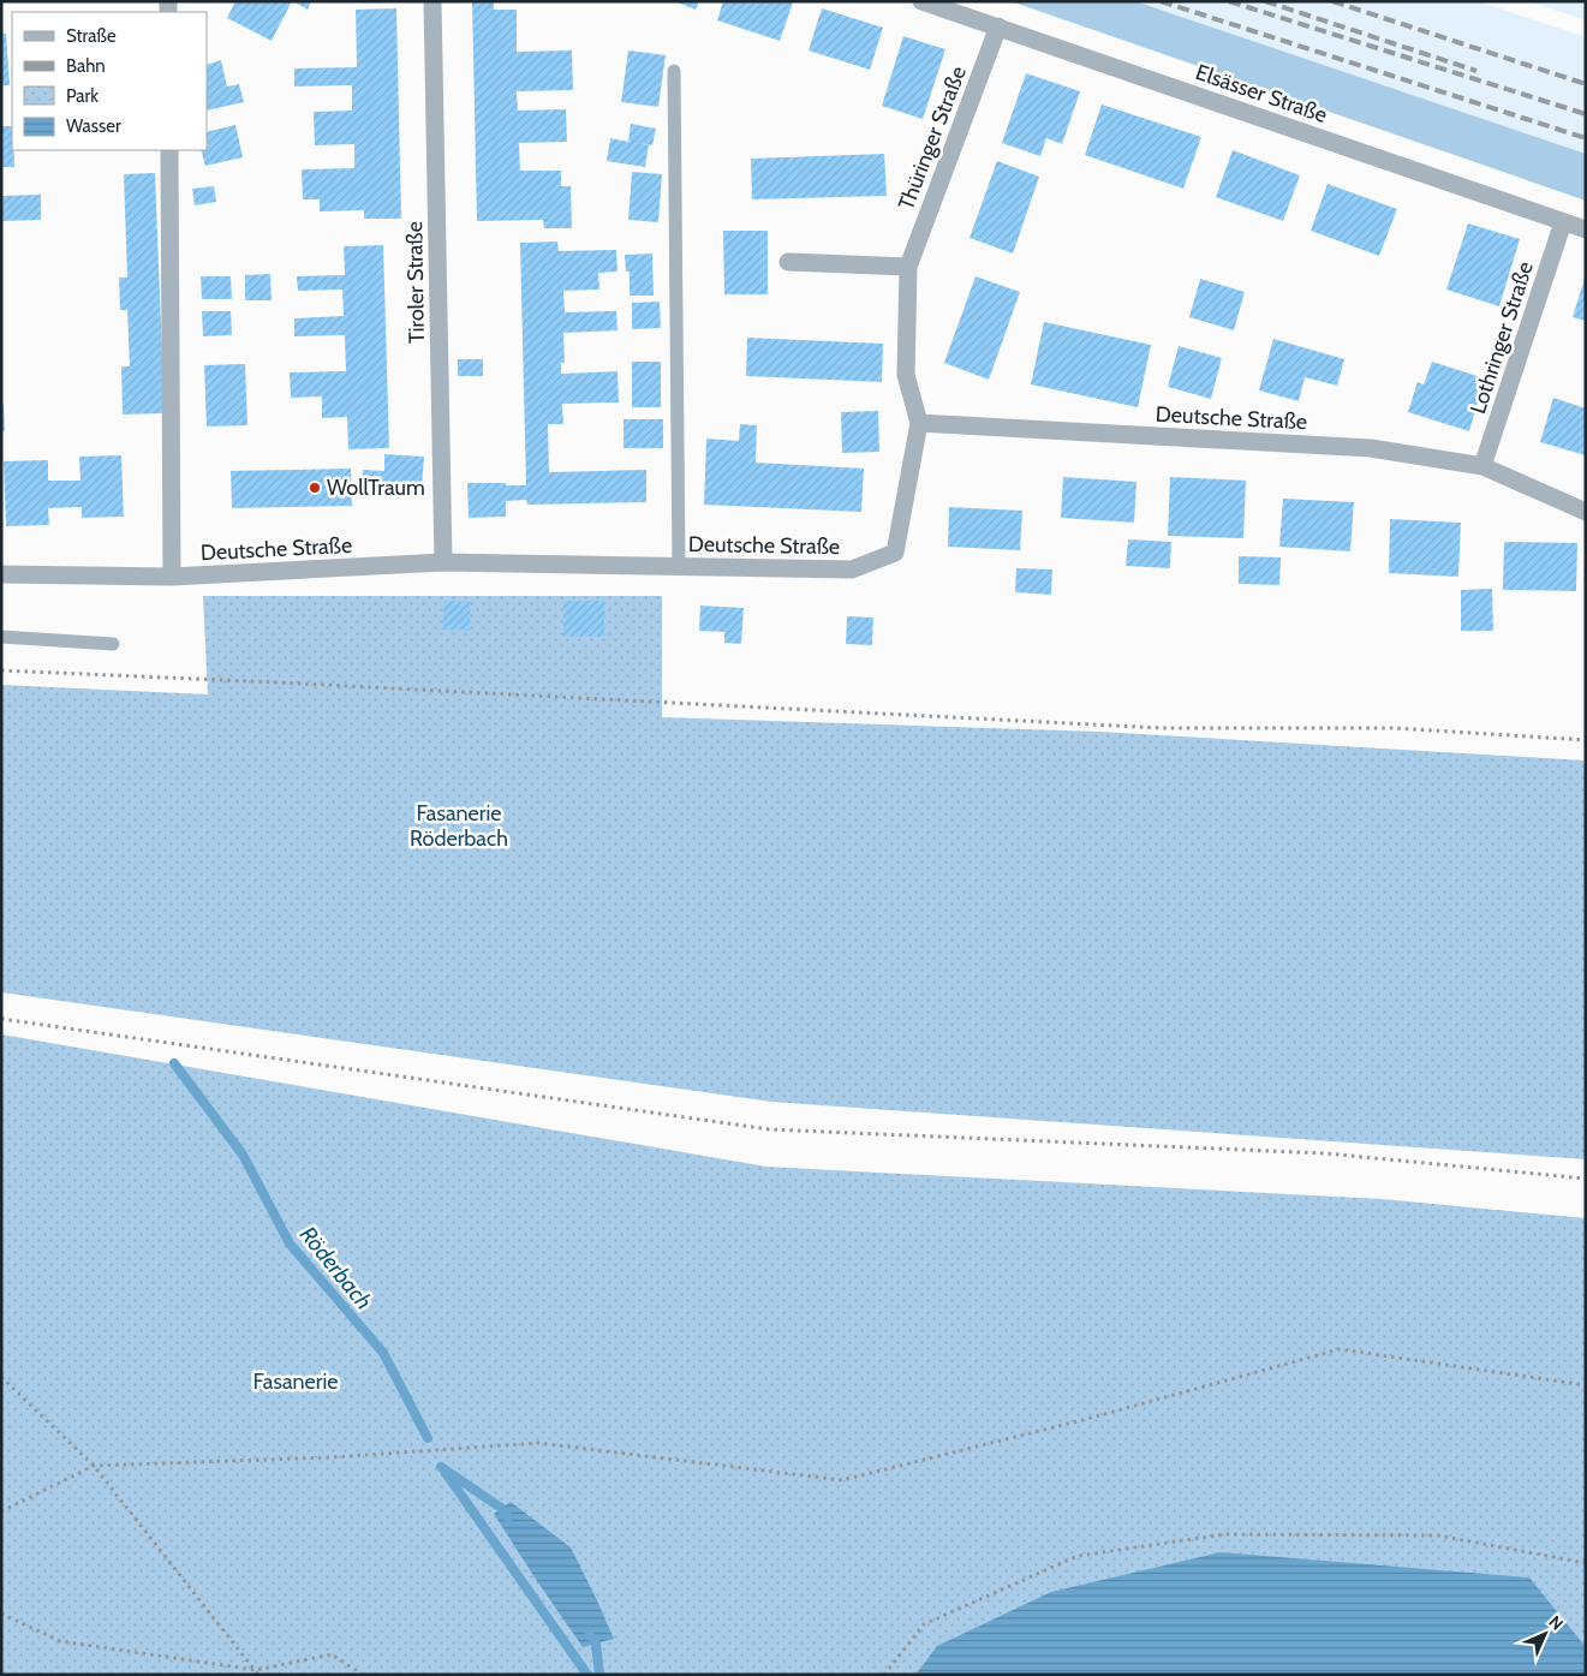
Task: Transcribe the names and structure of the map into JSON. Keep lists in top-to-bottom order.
{
  "streets": {
    "street": [
      "Elsässer Straße",
      "Thüringer Straße",
      "Tiroler Straße",
      "Lothringer Straße",
      "Deutsche Straße"
    ]
  },
  "crossings": [
    ["Elsässer Straße", "Thüringer Straße"],
    ["Elsässer Straße", "Lothringer Straße"],
    ["Thüringer Straße", "Deutsche Straße"],
    ["Tiroler Straße", "Deutsche Straße"],
    ["Lothringer Straße", "Deutsche Straße"]
  ],
  "water": ["Röderbach"],
  "parks": ["Fasanerie Röderbach", "Fasanerie"],
  "places": ["WollTraum"],
  "legend": [
    "Straße",
    "Bahn",
    "Park",
    "Wasser"
  ],
  "north": "top right"
}
